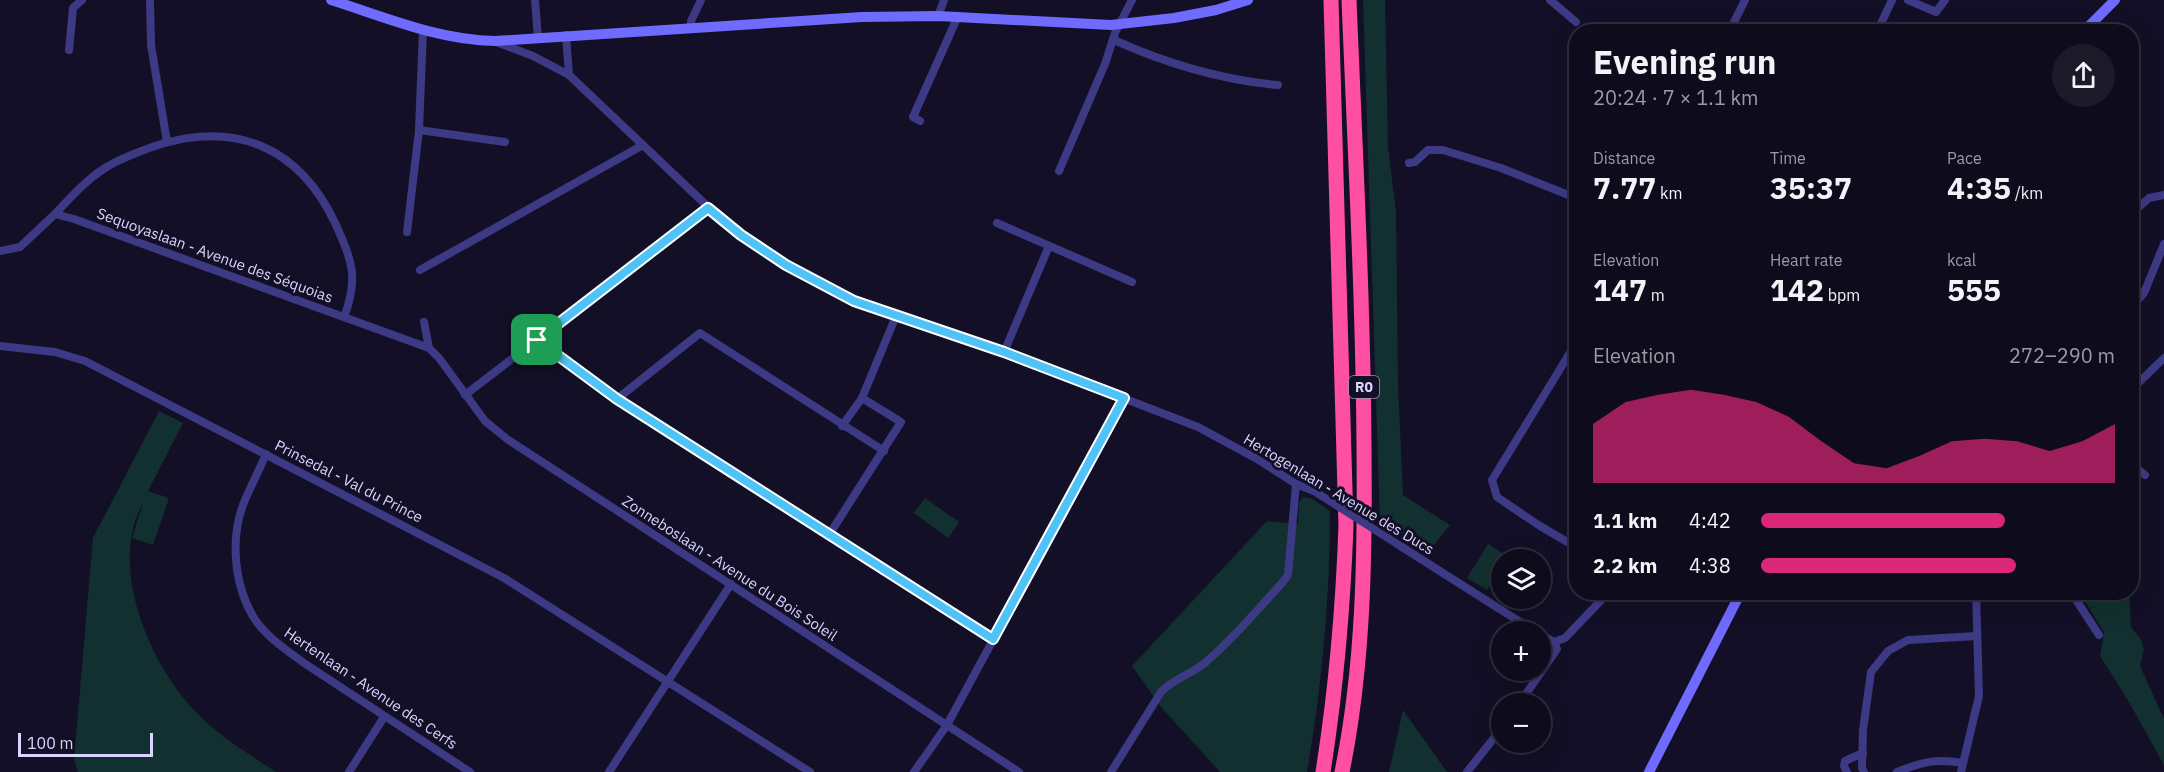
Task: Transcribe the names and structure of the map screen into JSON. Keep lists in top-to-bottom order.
{
  "streets": {
    "highway": ["R0"],
    "street": [
      "Sequoyaslaan - Avenue des Séquoias",
      "Prinsedal - Val du Prince",
      "Hertogenlaan - Avenue des Ducs",
      "Zonneboslaan - Avenue du Bois Soleil",
      "Hertenlaan - Avenue des Cerfs"
    ]
  },
  "crossings": [
    ["Sequoyaslaan - Avenue des Séquoias", "Zonneboslaan - Avenue du Bois Soleil"],
    ["Prinsedal - Val du Prince", "Hertenlaan - Avenue des Cerfs"]
  ],
  "scale_bar": "100 m",
  "page": {
    "heading": ["Evening run", "20:24 · 7 × 1.1 km"],
    "stats": [
      ["Distance", "7.77 km"],
      ["Time", "35:37"],
      ["Pace", "4:35 /km"],
      ["Elevation", "147 m"],
      ["Heart rate", "142 bpm"],
      ["kcal", "555"]
    ],
    "chart": ["Elevation", "272–290 m"],
    "list": [
      {
        "name": "1.1 km",
        "note": "4:42"
      },
      {
        "name": "2.2 km",
        "note": "4:38"
      }
    ],
    "map_buttons": ["+", "−"],
    "scale": "100 m"
  }
}
